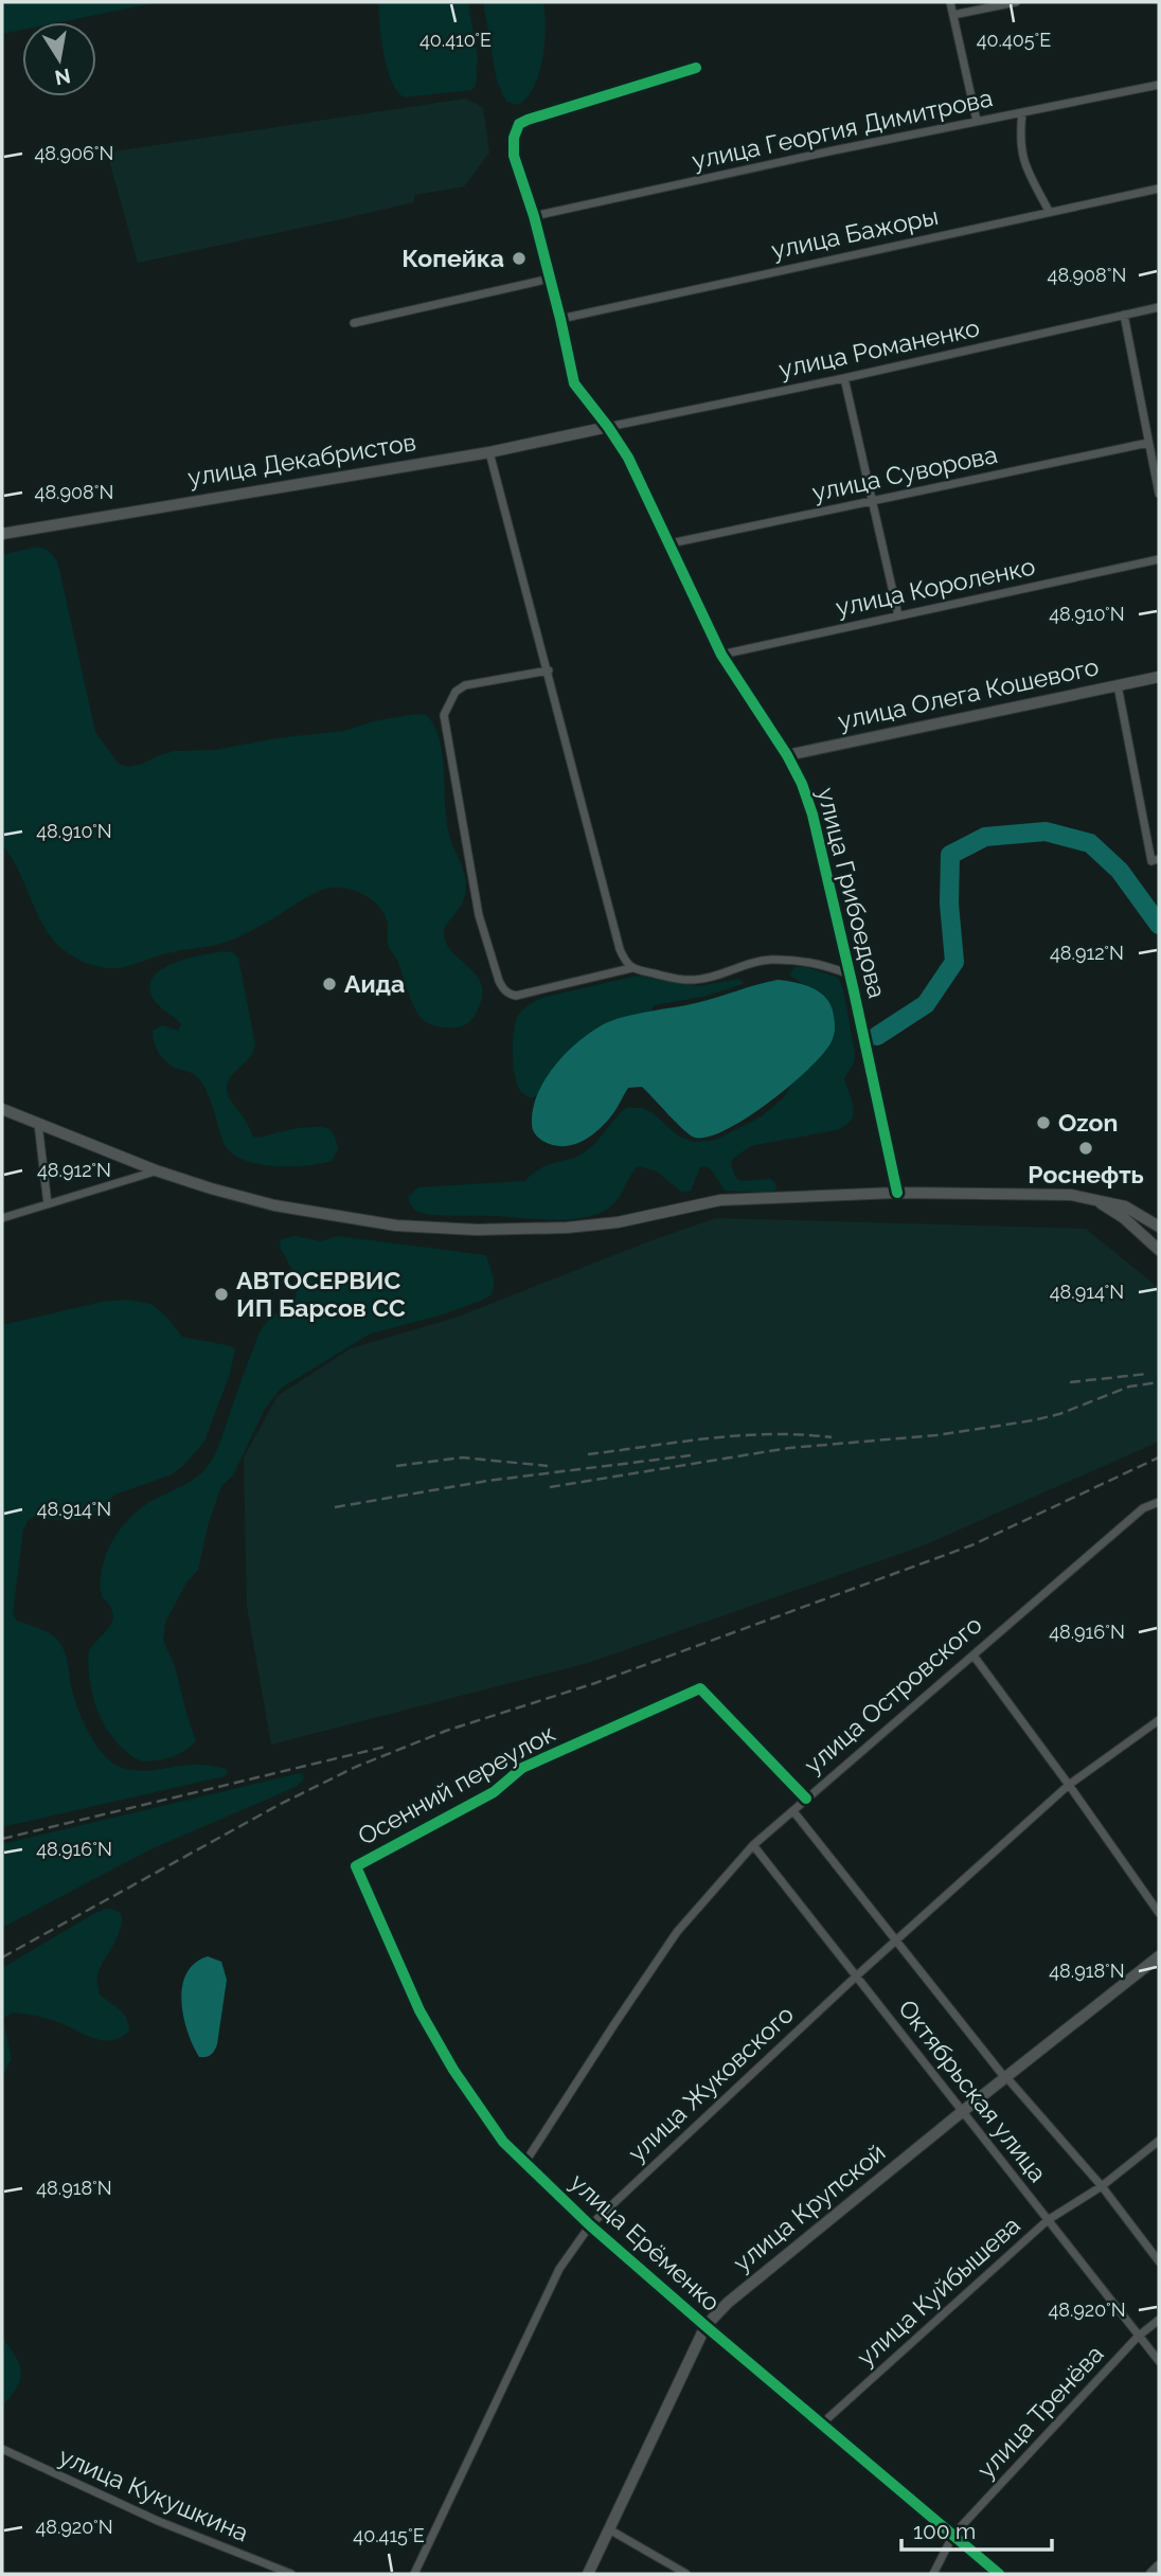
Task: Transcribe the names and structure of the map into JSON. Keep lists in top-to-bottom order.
{
  "streets": {
    "street": [
      "улица Георгия Димитрова",
      "улица Бажоры",
      "улица Романенко",
      "улица Декабристов",
      "улица Суворова",
      "улица Короленко",
      "улица Олега Кошевого",
      "улица Грибоедова",
      "улица Островского",
      "Осенний переулок",
      "улица Жуковского",
      "Октябрьская улица",
      "улица Крупской",
      "улица Ерёменко",
      "улица Куйбышева",
      "улица Тренёва",
      "улица Кукушкина"
    ]
  },
  "crossings": [
    ["улица Романенко", "улица Декабристов"],
    ["улица Романенко", "улица Грибоедова"],
    ["улица Декабристов", "улица Грибоедова"],
    ["улица Суворова", "улица Грибоедова"],
    ["улица Короленко", "улица Грибоедова"],
    ["улица Олега Кошевого", "улица Грибоедова"],
    ["улица Островского", "Осенний переулок"],
    ["улица Островского", "Октябрьская улица"],
    ["улица Островского", "улица Ерёменко"],
    ["Осенний переулок", "улица Ерёменко"],
    ["улица Жуковского", "Октябрьская улица"],
    ["улица Жуковского", "улица Ерёменко"],
    ["Октябрьская улица", "улица Крупской"],
    ["Октябрьская улица", "улица Куйбышева"],
    ["Октябрьская улица", "улица Тренёва"],
    ["улица Крупской", "улица Ерёменко"],
    ["улица Ерёменко", "улица Куйбышева"],
    ["улица Ерёменко", "улица Тренёва"]
  ],
  "places": [
    "Копейка",
    "Аида",
    "Ozon",
    "Роснефть",
    "АВТОСЕРВИС ИП Барсов СС"
  ],
  "scale_bar": "100 m",
  "north": "bottom",
  "coordinates": [
    "40.410°E",
    "40.405°E",
    "48.906°N",
    "48.908°N",
    "48.910°N",
    "48.912°N",
    "48.914°N",
    "48.916°N",
    "48.918°N",
    "48.920°N",
    "40.415°E"
  ]
}
